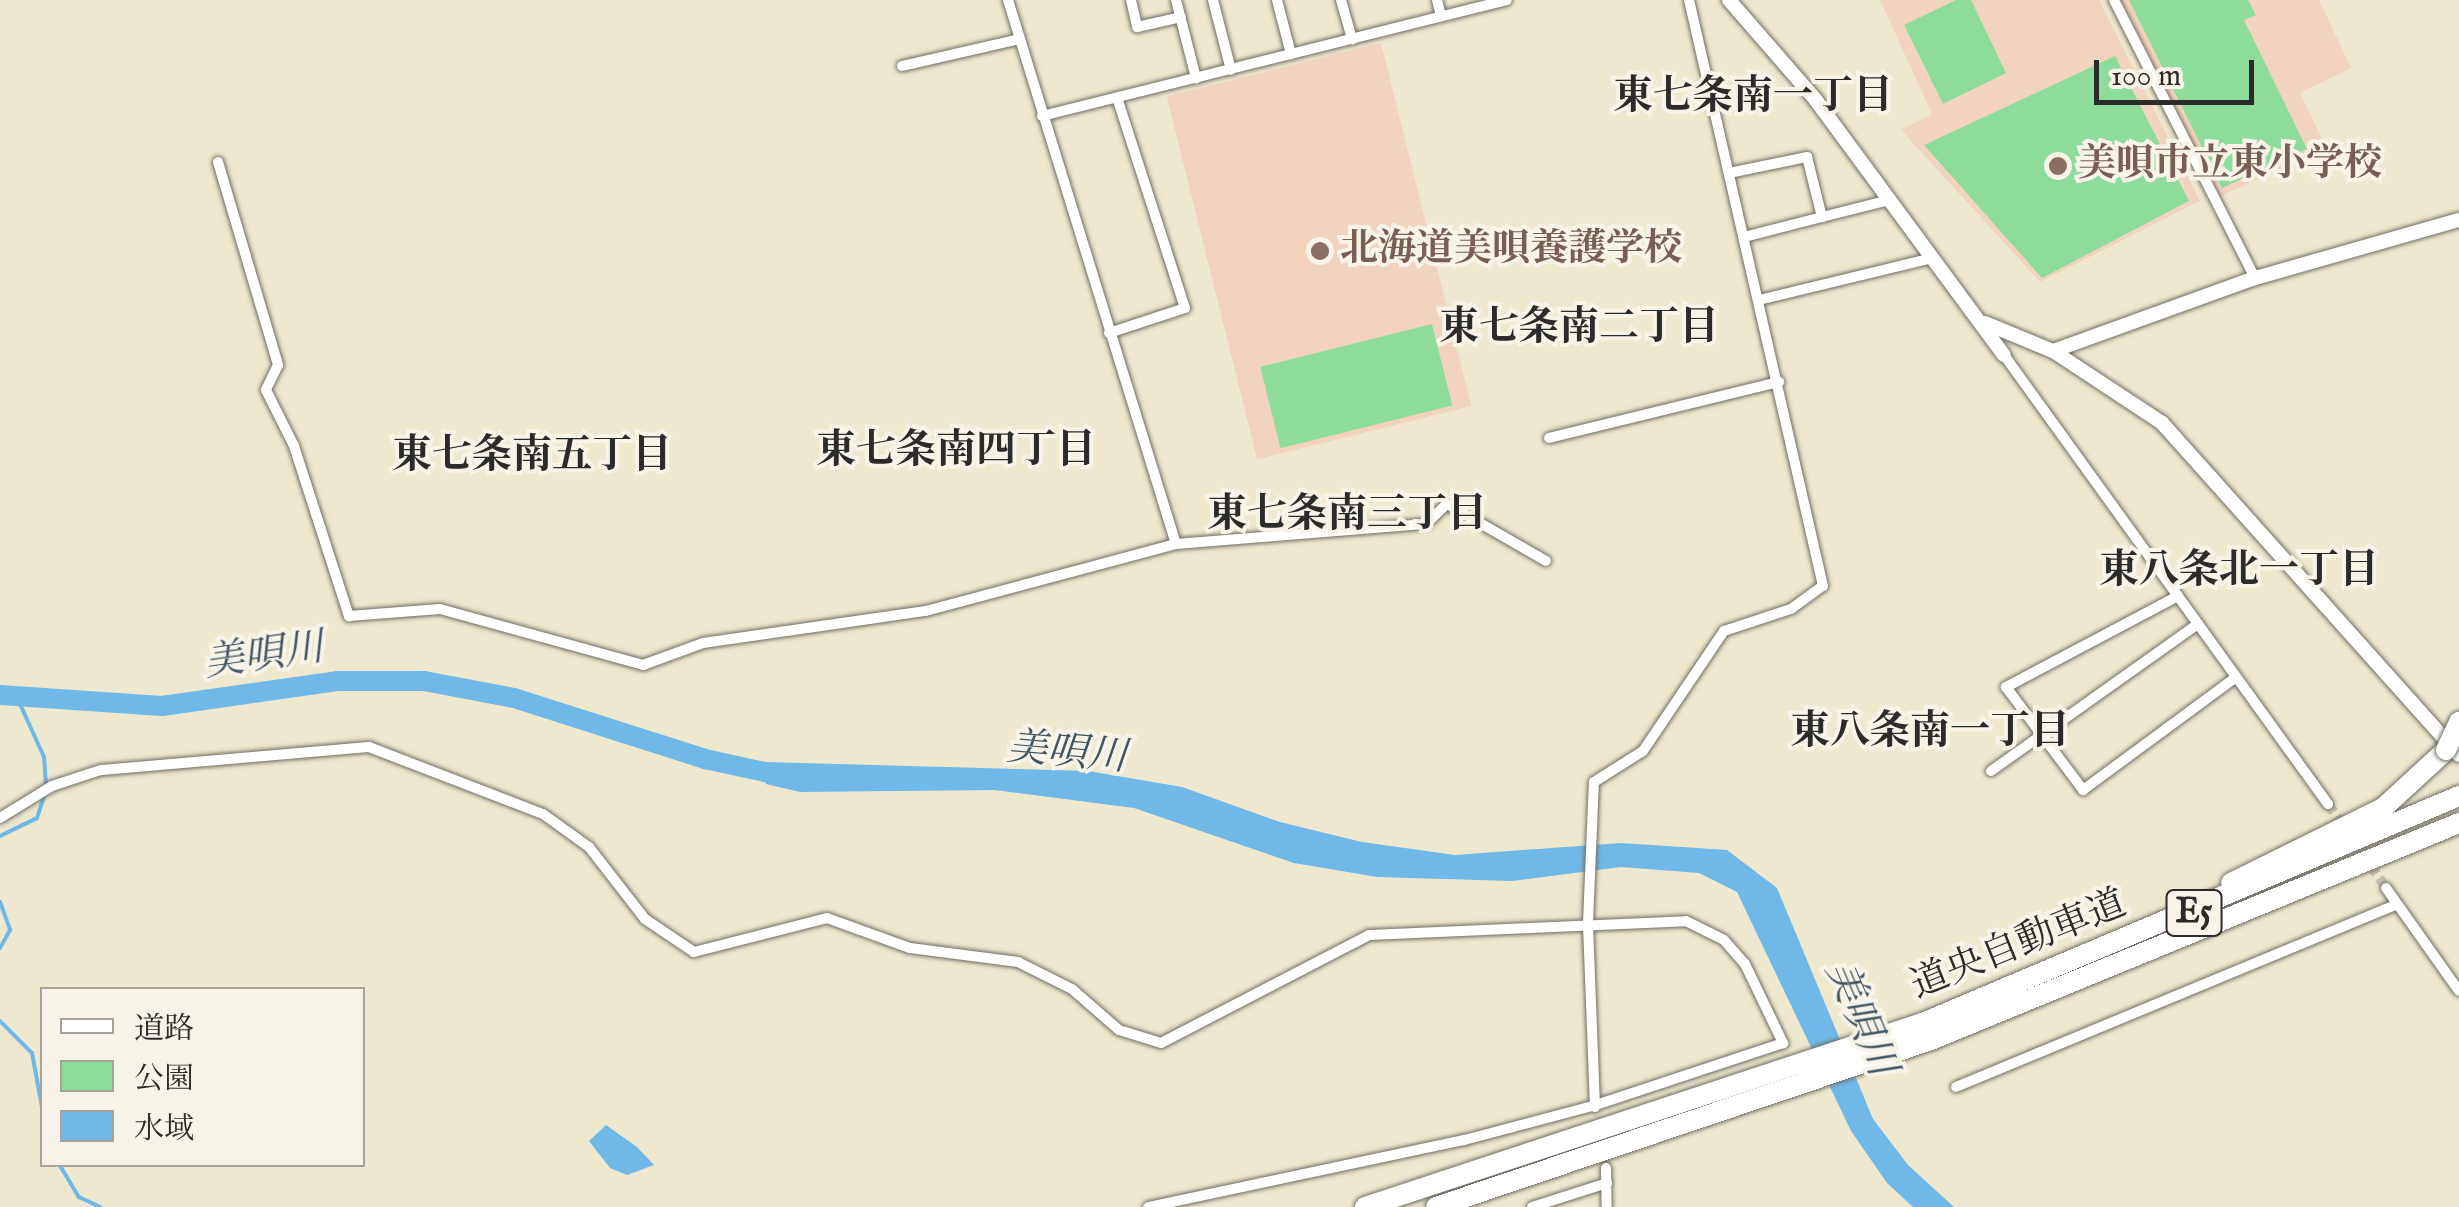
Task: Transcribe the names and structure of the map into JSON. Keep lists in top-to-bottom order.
{
  "streets": {
    "highway": ["E5", "道央自動車道"]
  },
  "districts": [
    "東七条南一丁目",
    "東七条南二丁目",
    "東七条南四丁目",
    "東七条南五丁目",
    "東七条南三丁目",
    "東八条北一丁目",
    "東八条南一丁目"
  ],
  "water": ["美唄川"],
  "places": ["美唄市立東小学校", "北海道美唄養護学校"],
  "legend": ["道路", "公園", "水域"],
  "scale_bar": "100 m"
}
